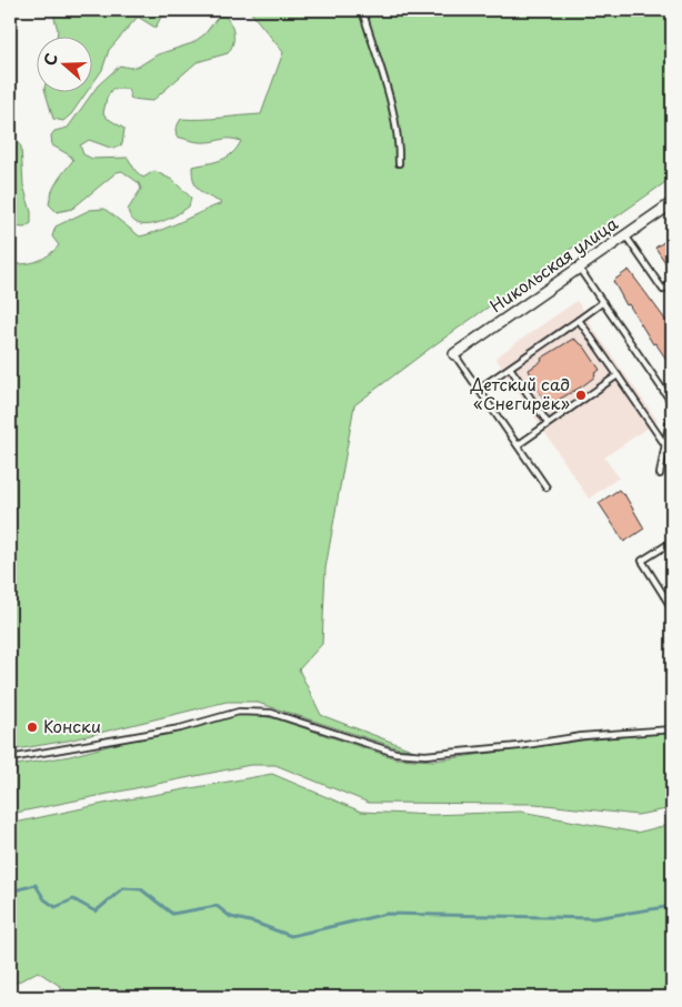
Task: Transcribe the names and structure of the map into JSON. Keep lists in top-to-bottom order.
{
  "streets": {
    "street": ["Никольская улица"]
  },
  "places": ["Детский сад «Снегирёк»", "Конски"],
  "north": "left"
}
